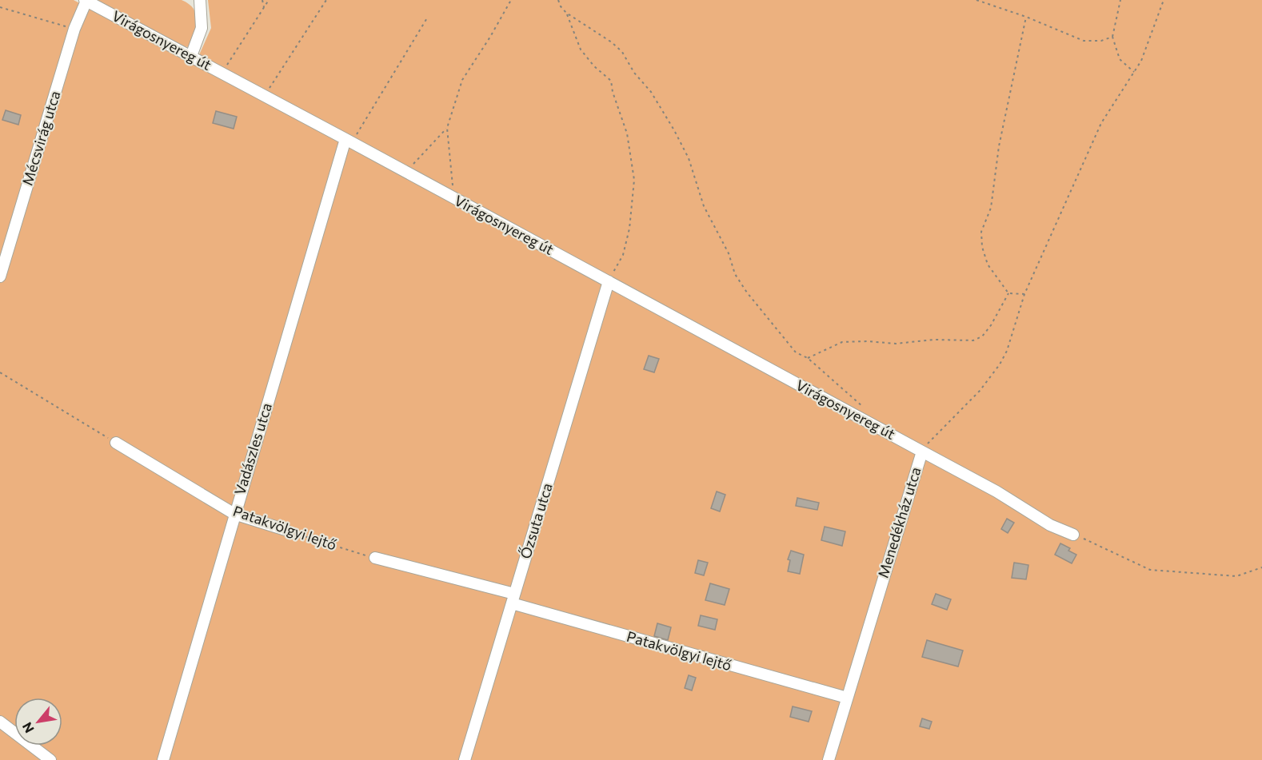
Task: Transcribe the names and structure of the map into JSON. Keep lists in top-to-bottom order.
{
  "streets": {
    "street": [
      "Virágosnyereg út",
      "Mécsvirág utca",
      "Vadászles utca",
      "Őzsuta utca",
      "Menedékház utca",
      "Patakvölgyi lejtő"
    ]
  },
  "crossings": [
    ["Virágosnyereg út", "Mécsvirág utca"],
    ["Virágosnyereg út", "Vadászles utca"],
    ["Virágosnyereg út", "Őzsuta utca"],
    ["Virágosnyereg út", "Menedékház utca"],
    ["Vadászles utca", "Patakvölgyi lejtő"],
    ["Őzsuta utca", "Patakvölgyi lejtő"],
    ["Menedékház utca", "Patakvölgyi lejtő"]
  ],
  "north": "bottom left"
}
